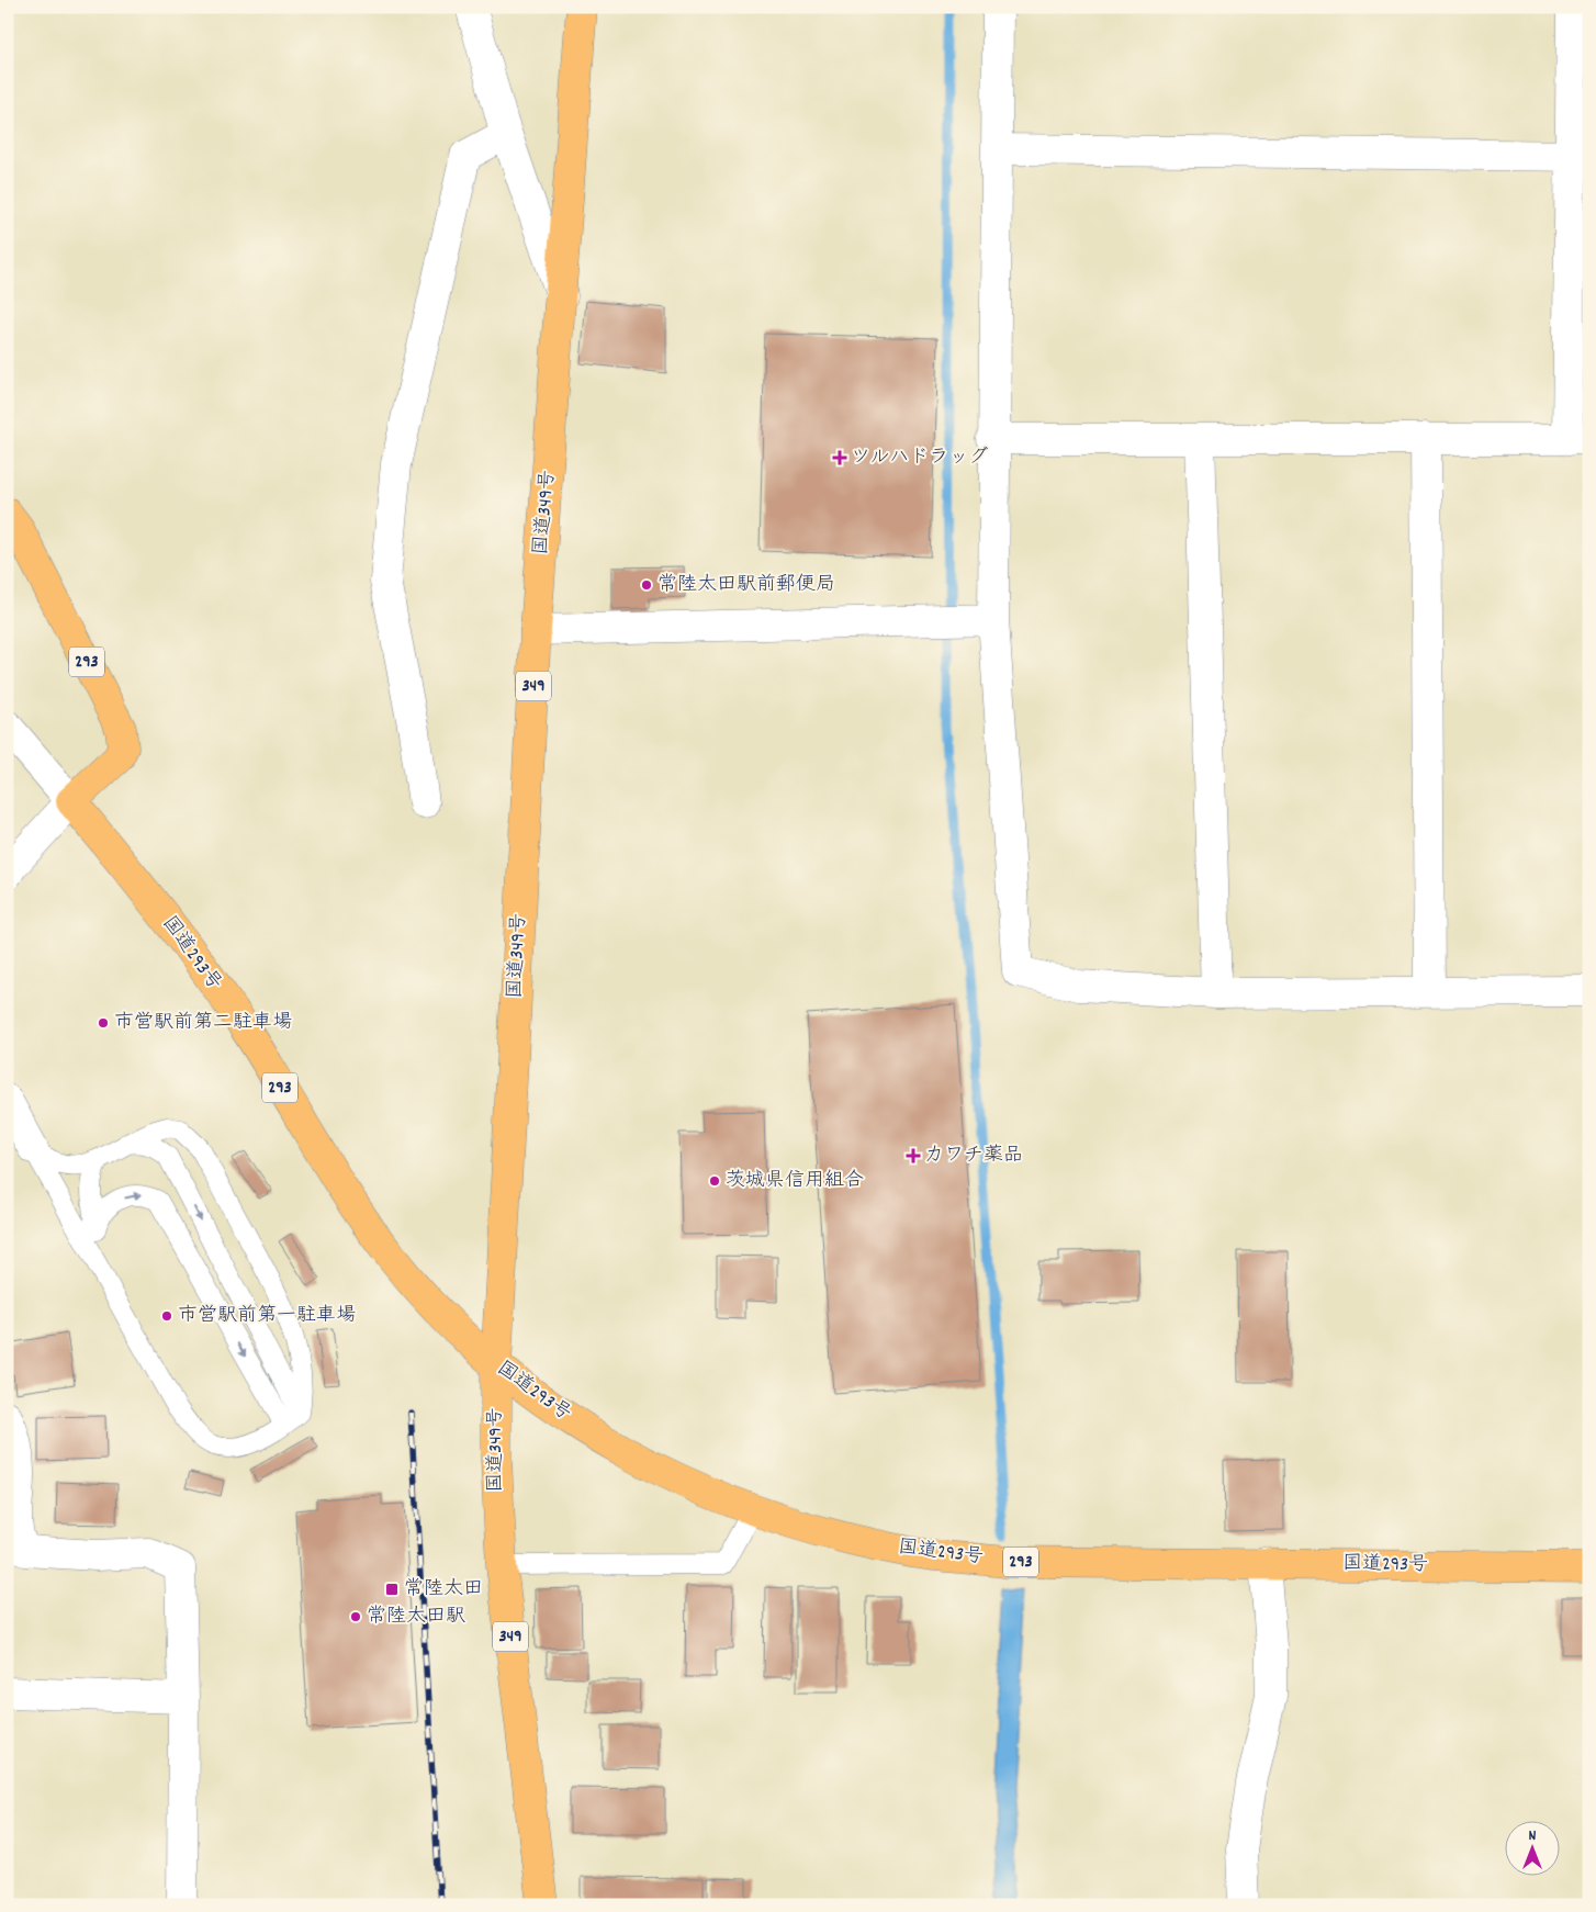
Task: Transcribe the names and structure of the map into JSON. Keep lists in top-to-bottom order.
{
  "streets": {
    "highway": [
      "国道349号",
      "293",
      "349",
      "国道293号"
    ]
  },
  "crossings": [
    ["国道349号", "国道293号"],
    ["293", "国道293号"]
  ],
  "places": {
    "health": ["ツルハドラッグ", "カワチ薬品"],
    "other": [
      "常陸太田駅前郵便局",
      "市営駅前第二駐車場",
      "茨城県信用組合",
      "市営駅前第一駐車場",
      "常陸太田駅"
    ],
    "transit": ["常陸太田"]
  },
  "north": "top"
}
